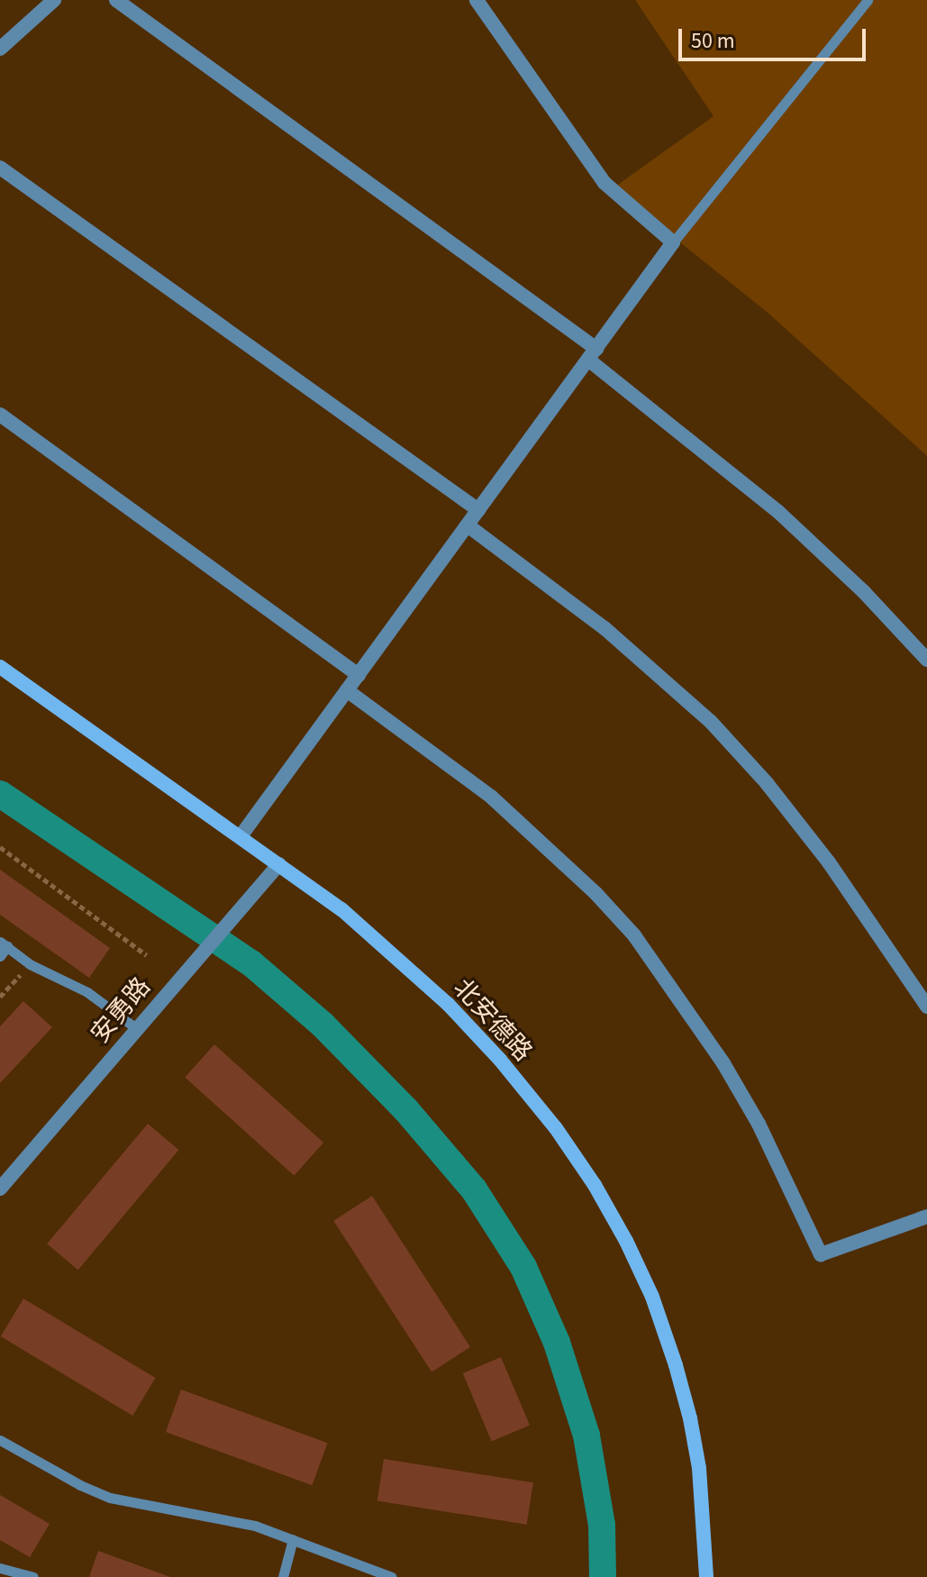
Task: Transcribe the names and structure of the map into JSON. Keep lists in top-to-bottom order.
{
  "streets": {
    "street": ["安勇路", "北安德路"]
  },
  "crossings": [
    ["安勇路", "北安德路"]
  ],
  "scale_bar": "50 m"
}
